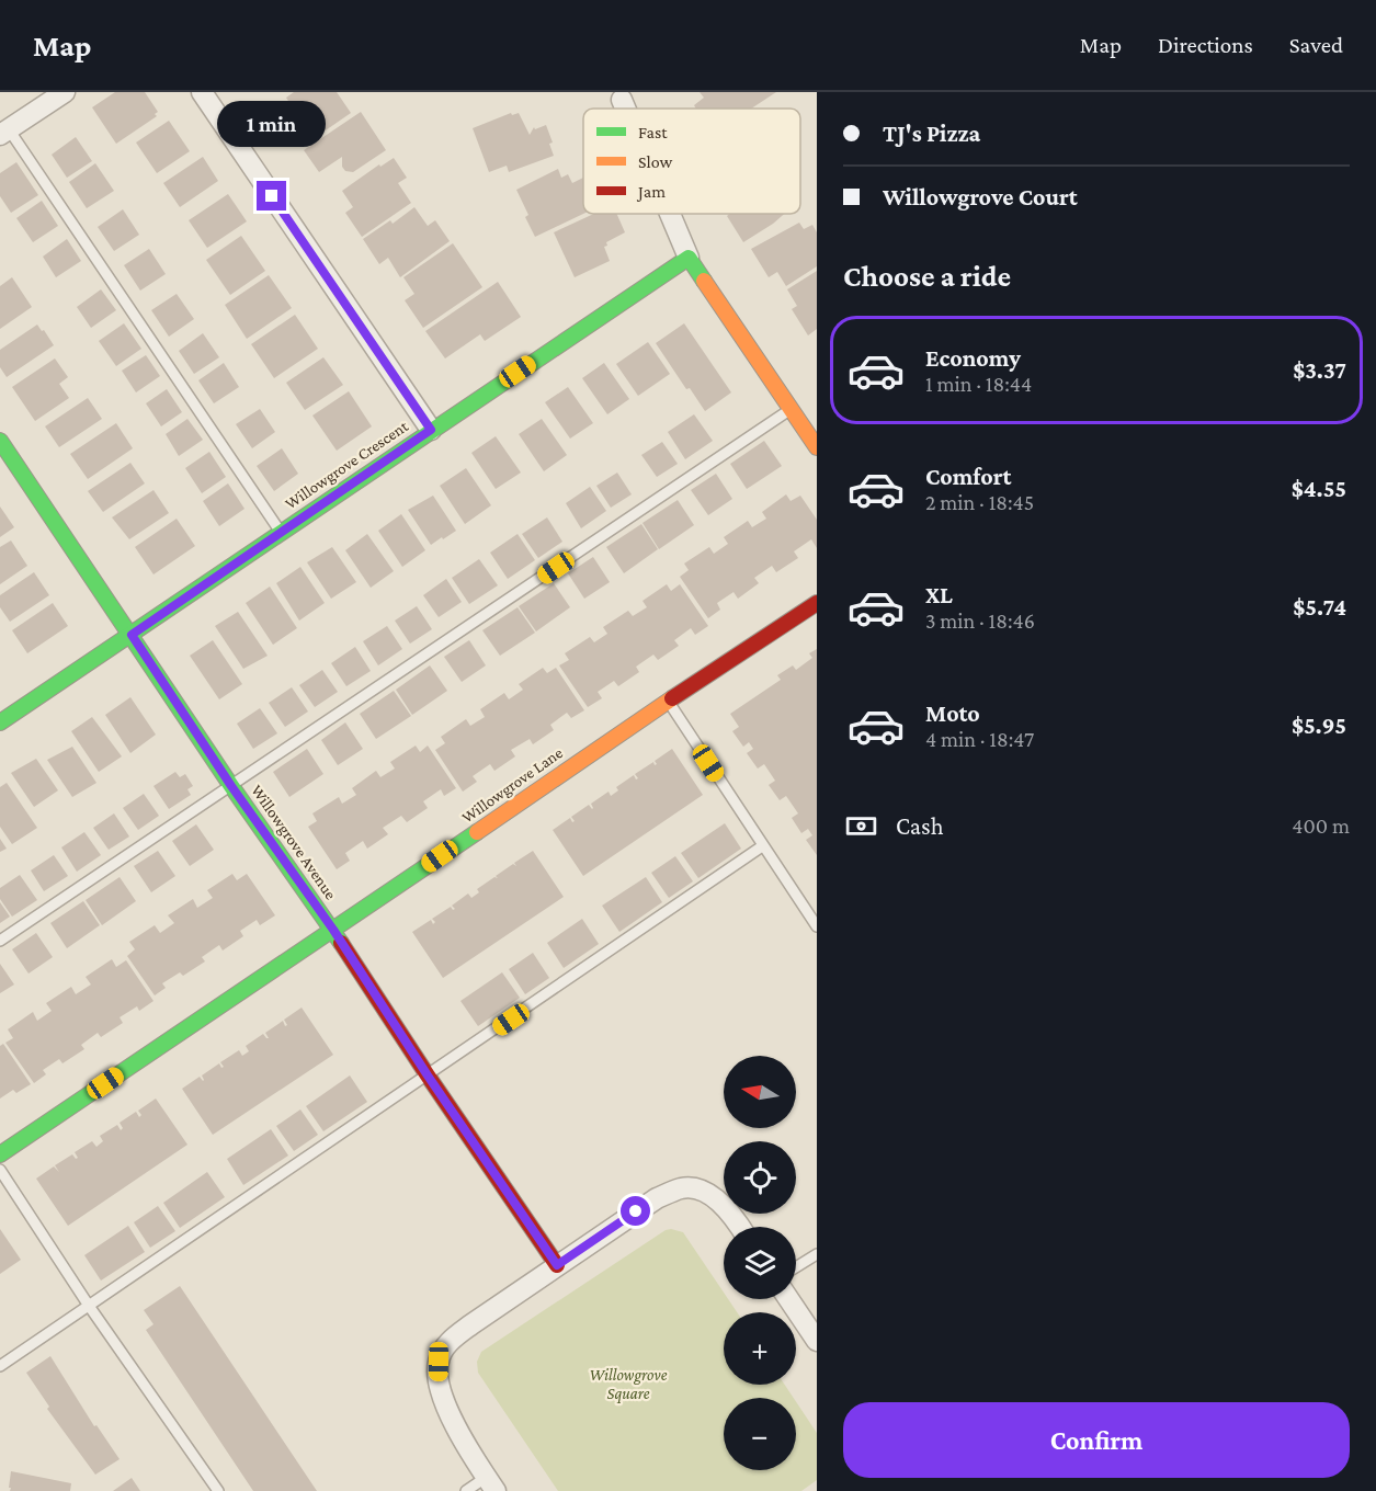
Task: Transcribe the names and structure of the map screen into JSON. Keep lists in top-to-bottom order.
{
  "streets": {
    "street": ["Willowgrove Crescent", "Willowgrove Lane", "Willowgrove Avenue"]
  },
  "crossings": [
    ["Willowgrove Crescent", "Willowgrove Avenue"],
    ["Willowgrove Lane", "Willowgrove Avenue"]
  ],
  "parks": ["Willowgrove Square"],
  "legend": ["Fast", "Slow", "Jam"],
  "north": "left",
  "page": {
    "header": "Map",
    "nav": ["Map", "Directions", "Saved"],
    "banner": ["TJ's Pizza", "Willowgrove Court"],
    "bubble": "1 min",
    "heading": "Choose a ride",
    "list": [
      {
        "name": "Economy",
        "note": "1 min · 18:44",
        "value": "$3.37"
      },
      {
        "name": "Comfort",
        "note": "2 min · 18:45",
        "value": "$4.55"
      },
      {
        "name": "XL",
        "note": "3 min · 18:46",
        "value": "$5.74"
      },
      {
        "name": "Moto",
        "note": "4 min · 18:47",
        "value": "$5.95"
      }
    ],
    "pay": ["Cash", "400 m"],
    "map_buttons": ["+", "−"],
    "buttons": "Confirm"
  }
}
